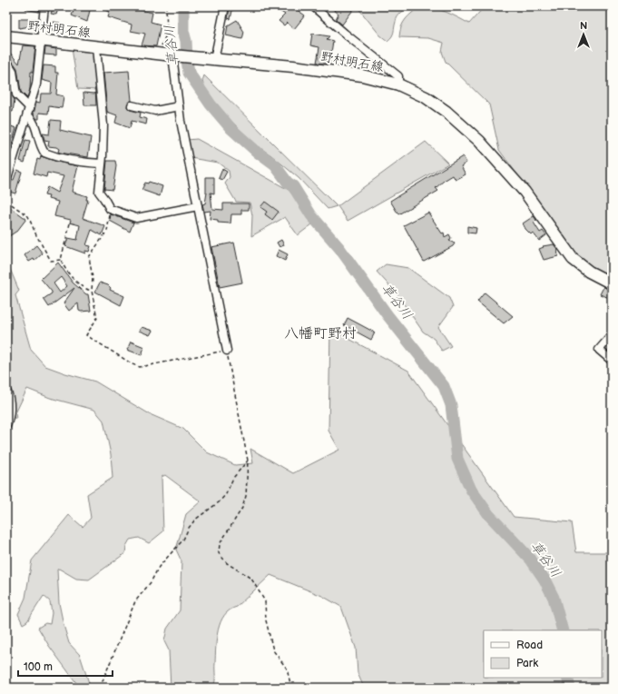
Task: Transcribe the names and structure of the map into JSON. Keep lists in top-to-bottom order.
{
  "streets": {
    "main road": ["野村明石線"]
  },
  "districts": ["八幡町野村"],
  "water": ["草谷川"],
  "legend": ["Road", "Park"],
  "scale_bar": "100 m",
  "north": "top"
}
